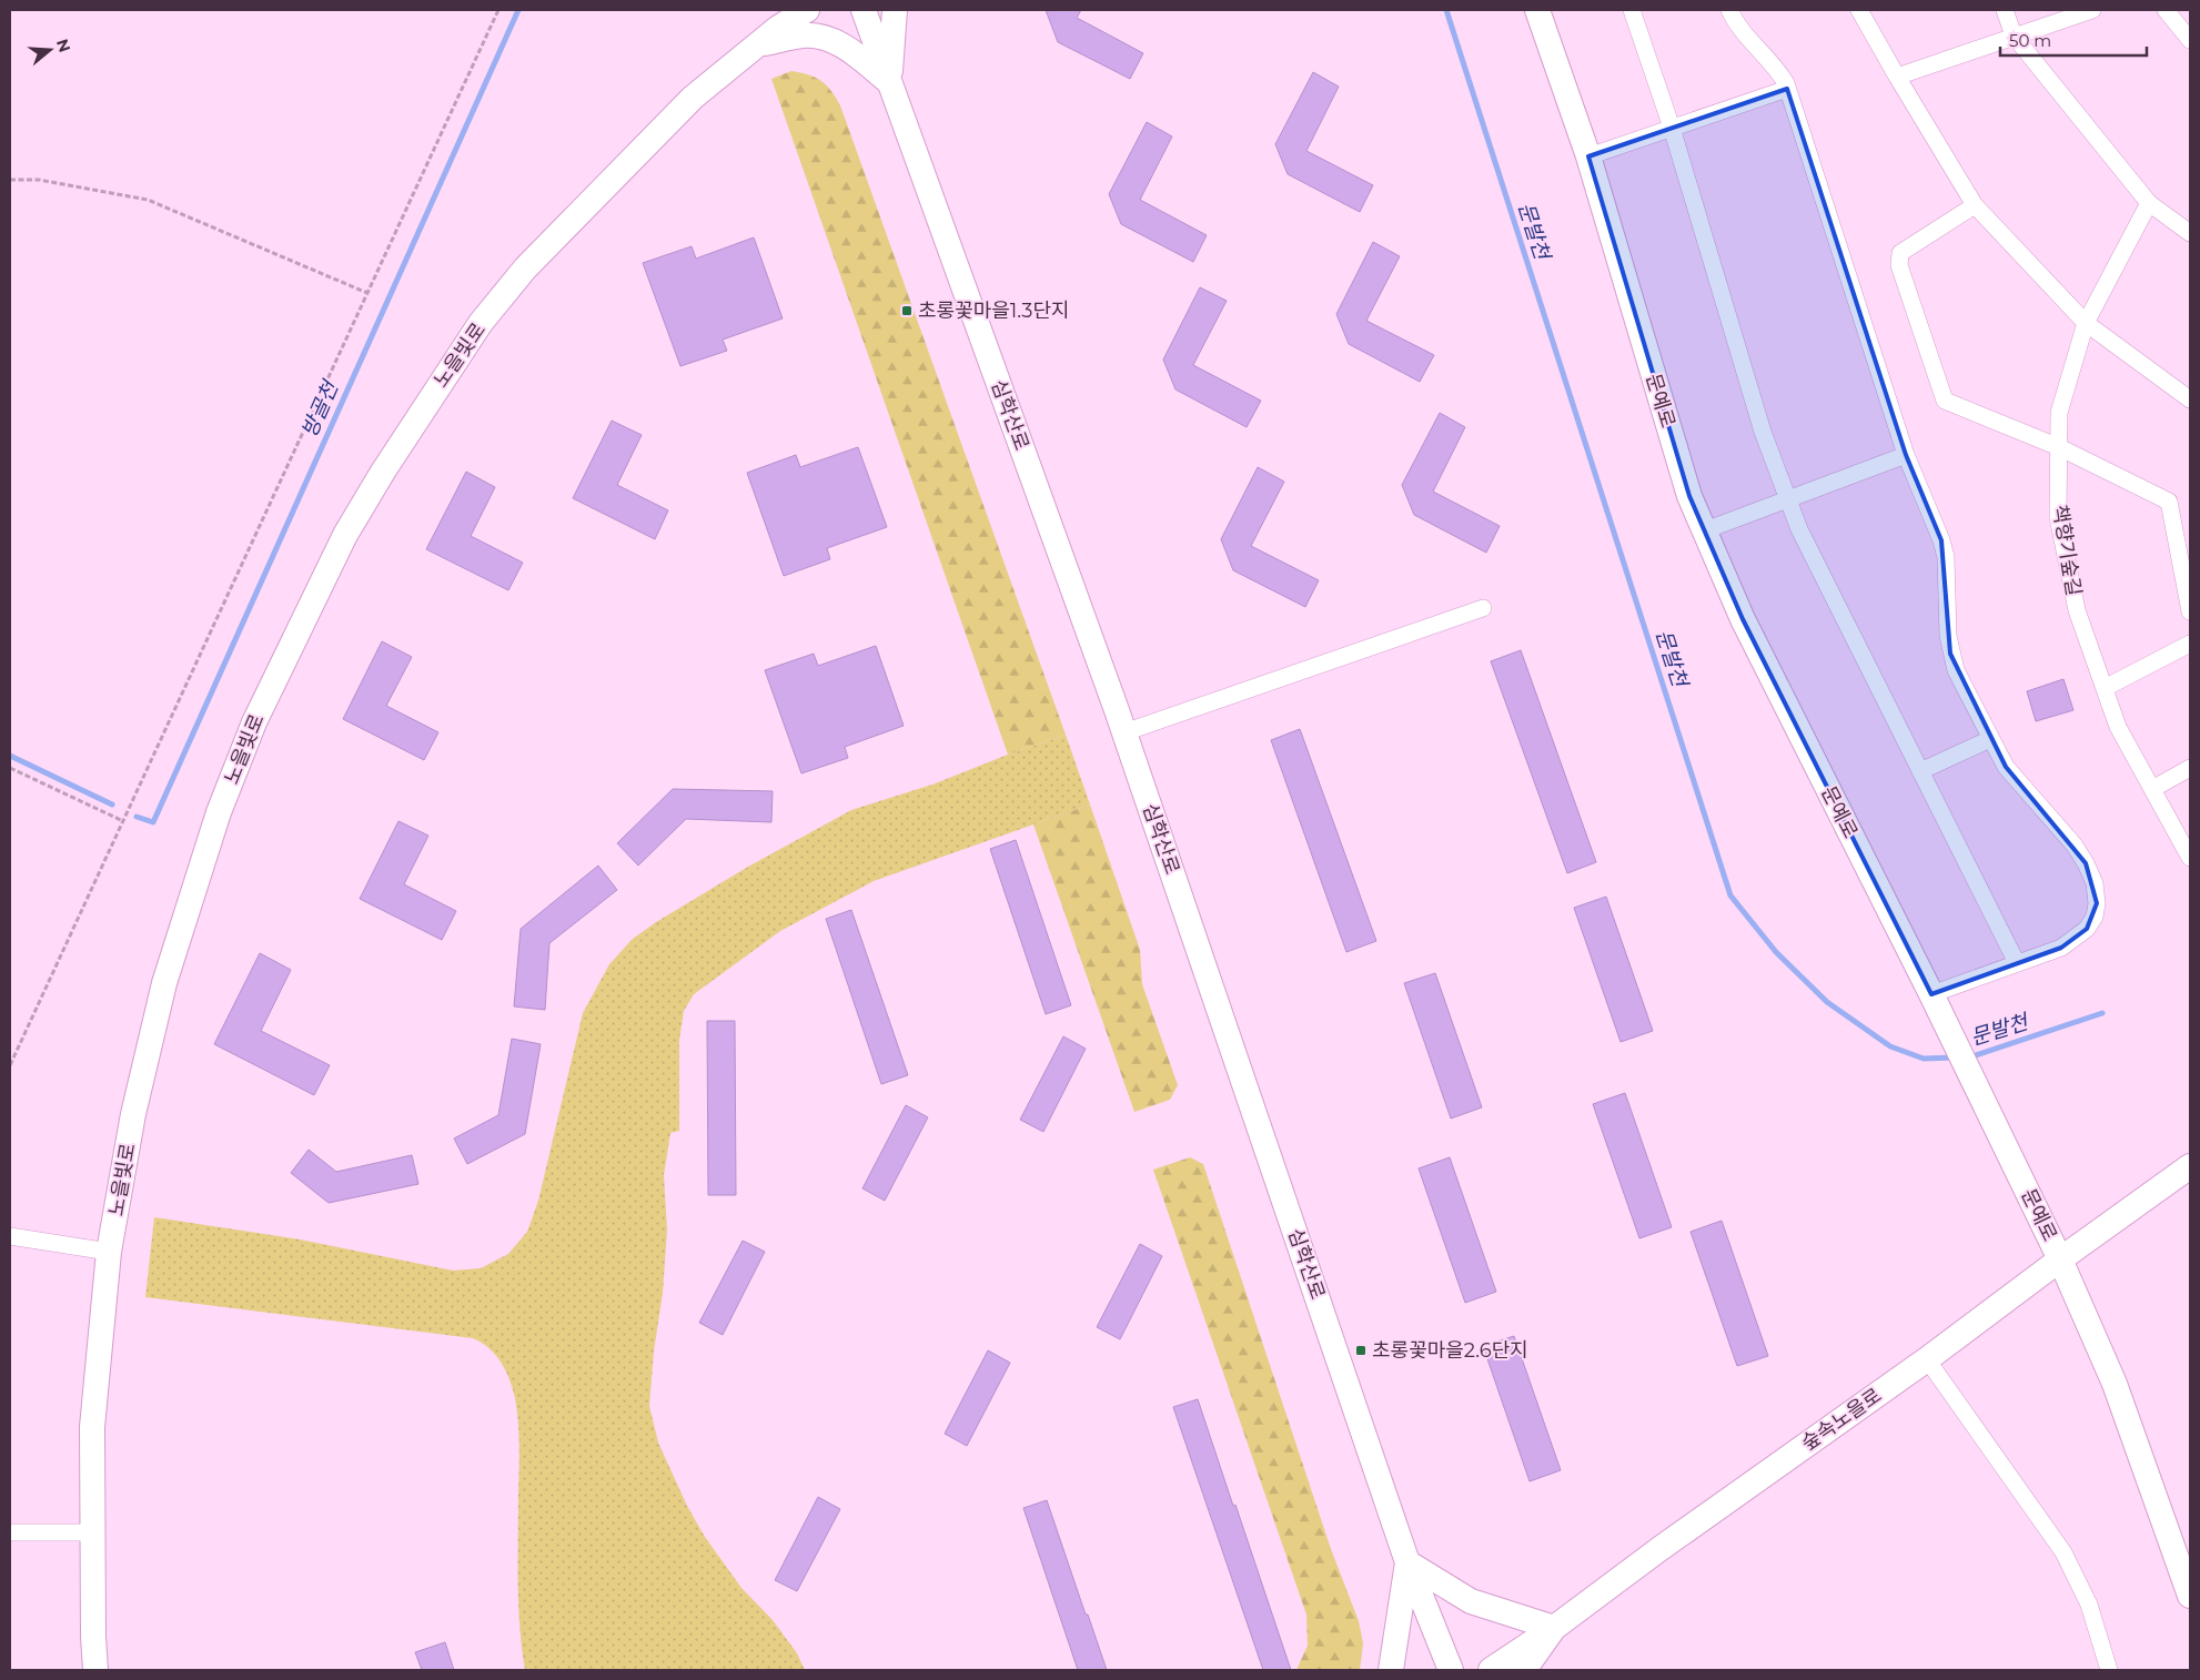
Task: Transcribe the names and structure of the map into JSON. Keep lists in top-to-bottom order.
{
  "streets": {
    "street": [
      "노을빛로",
      "문예로",
      "심학산로",
      "책향기숲길",
      "숲속노을로"
    ]
  },
  "crossings": [
    ["문예로", "숲속노을로"]
  ],
  "water": ["문발천", "방골천"],
  "places": {
    "transit": ["초롱꽃마을1.3단지", "초롱꽃마을2.6단지"]
  },
  "scale_bar": "50 m",
  "north": "right"
}
